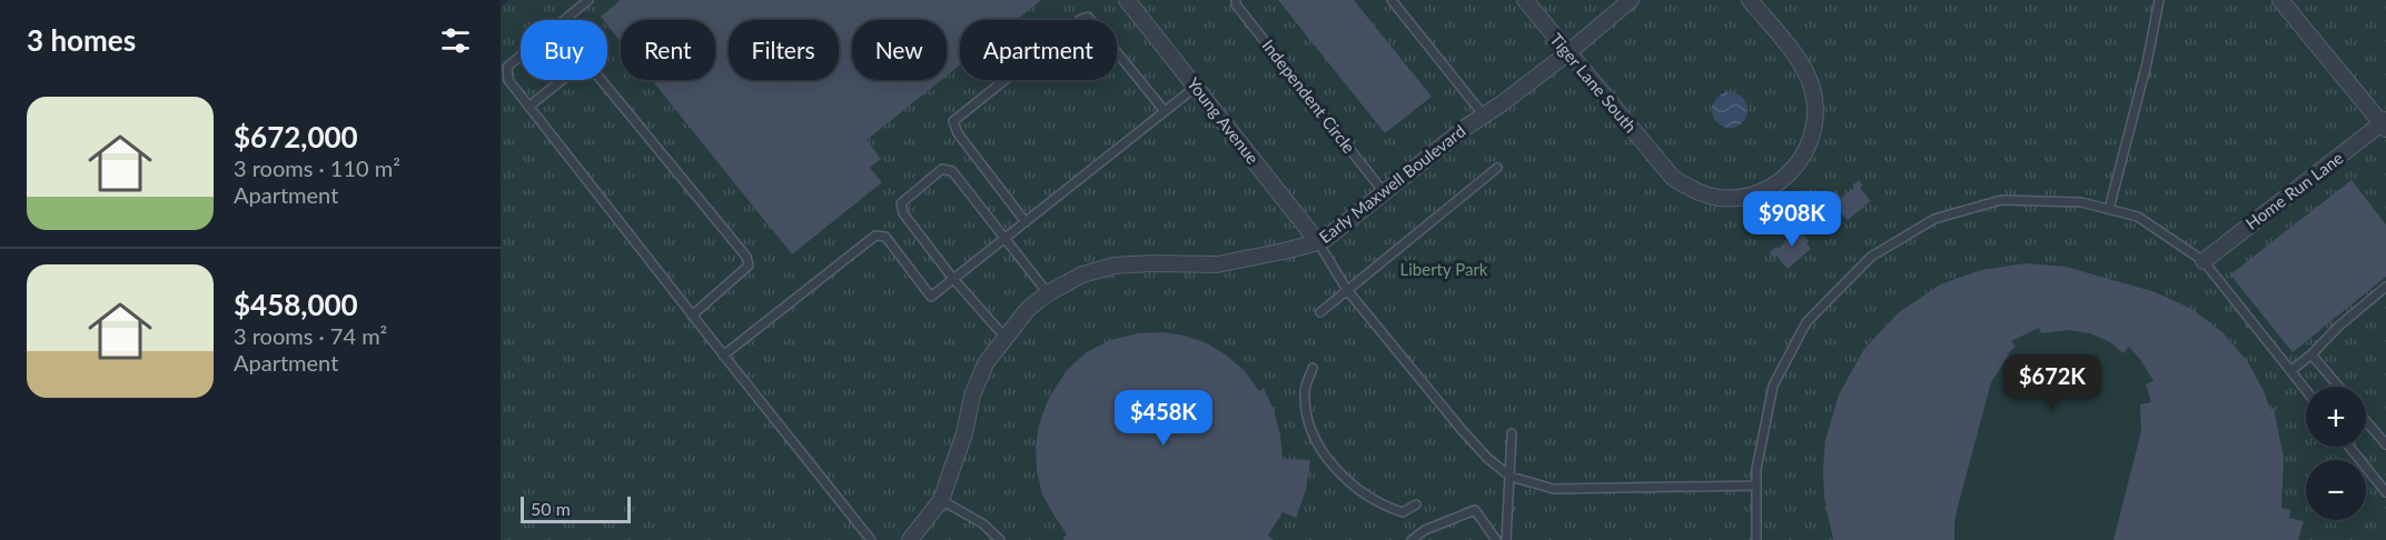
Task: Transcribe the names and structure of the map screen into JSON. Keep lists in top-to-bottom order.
{
  "streets": {
    "street": [
      "Tiger Lane South",
      "Young Avenue",
      "Early Maxwell Boulevard",
      "Home Run Lane"
    ],
    "lane": ["Independent Circle"]
  },
  "crossings": [
    ["Tiger Lane South", "Early Maxwell Boulevard"],
    ["Independent Circle", "Early Maxwell Boulevard"],
    ["Young Avenue", "Early Maxwell Boulevard"]
  ],
  "parks": ["Liberty Park"],
  "scale_bar": "50 m",
  "page": {
    "heading": "3 homes",
    "chip": [
      "Buy",
      "Rent",
      "Filters",
      "New",
      "Apartment"
    ],
    "list": [
      {
        "name": "$672,000",
        "note": "3 rooms · 110 m² · Apartment"
      },
      {
        "name": "$458,000",
        "note": "3 rooms · 74 m² · Apartment"
      }
    ],
    "price": ["$908K", "$672K", "$458K"],
    "map_buttons": ["+", "−"],
    "scale": "50 m"
  }
}
